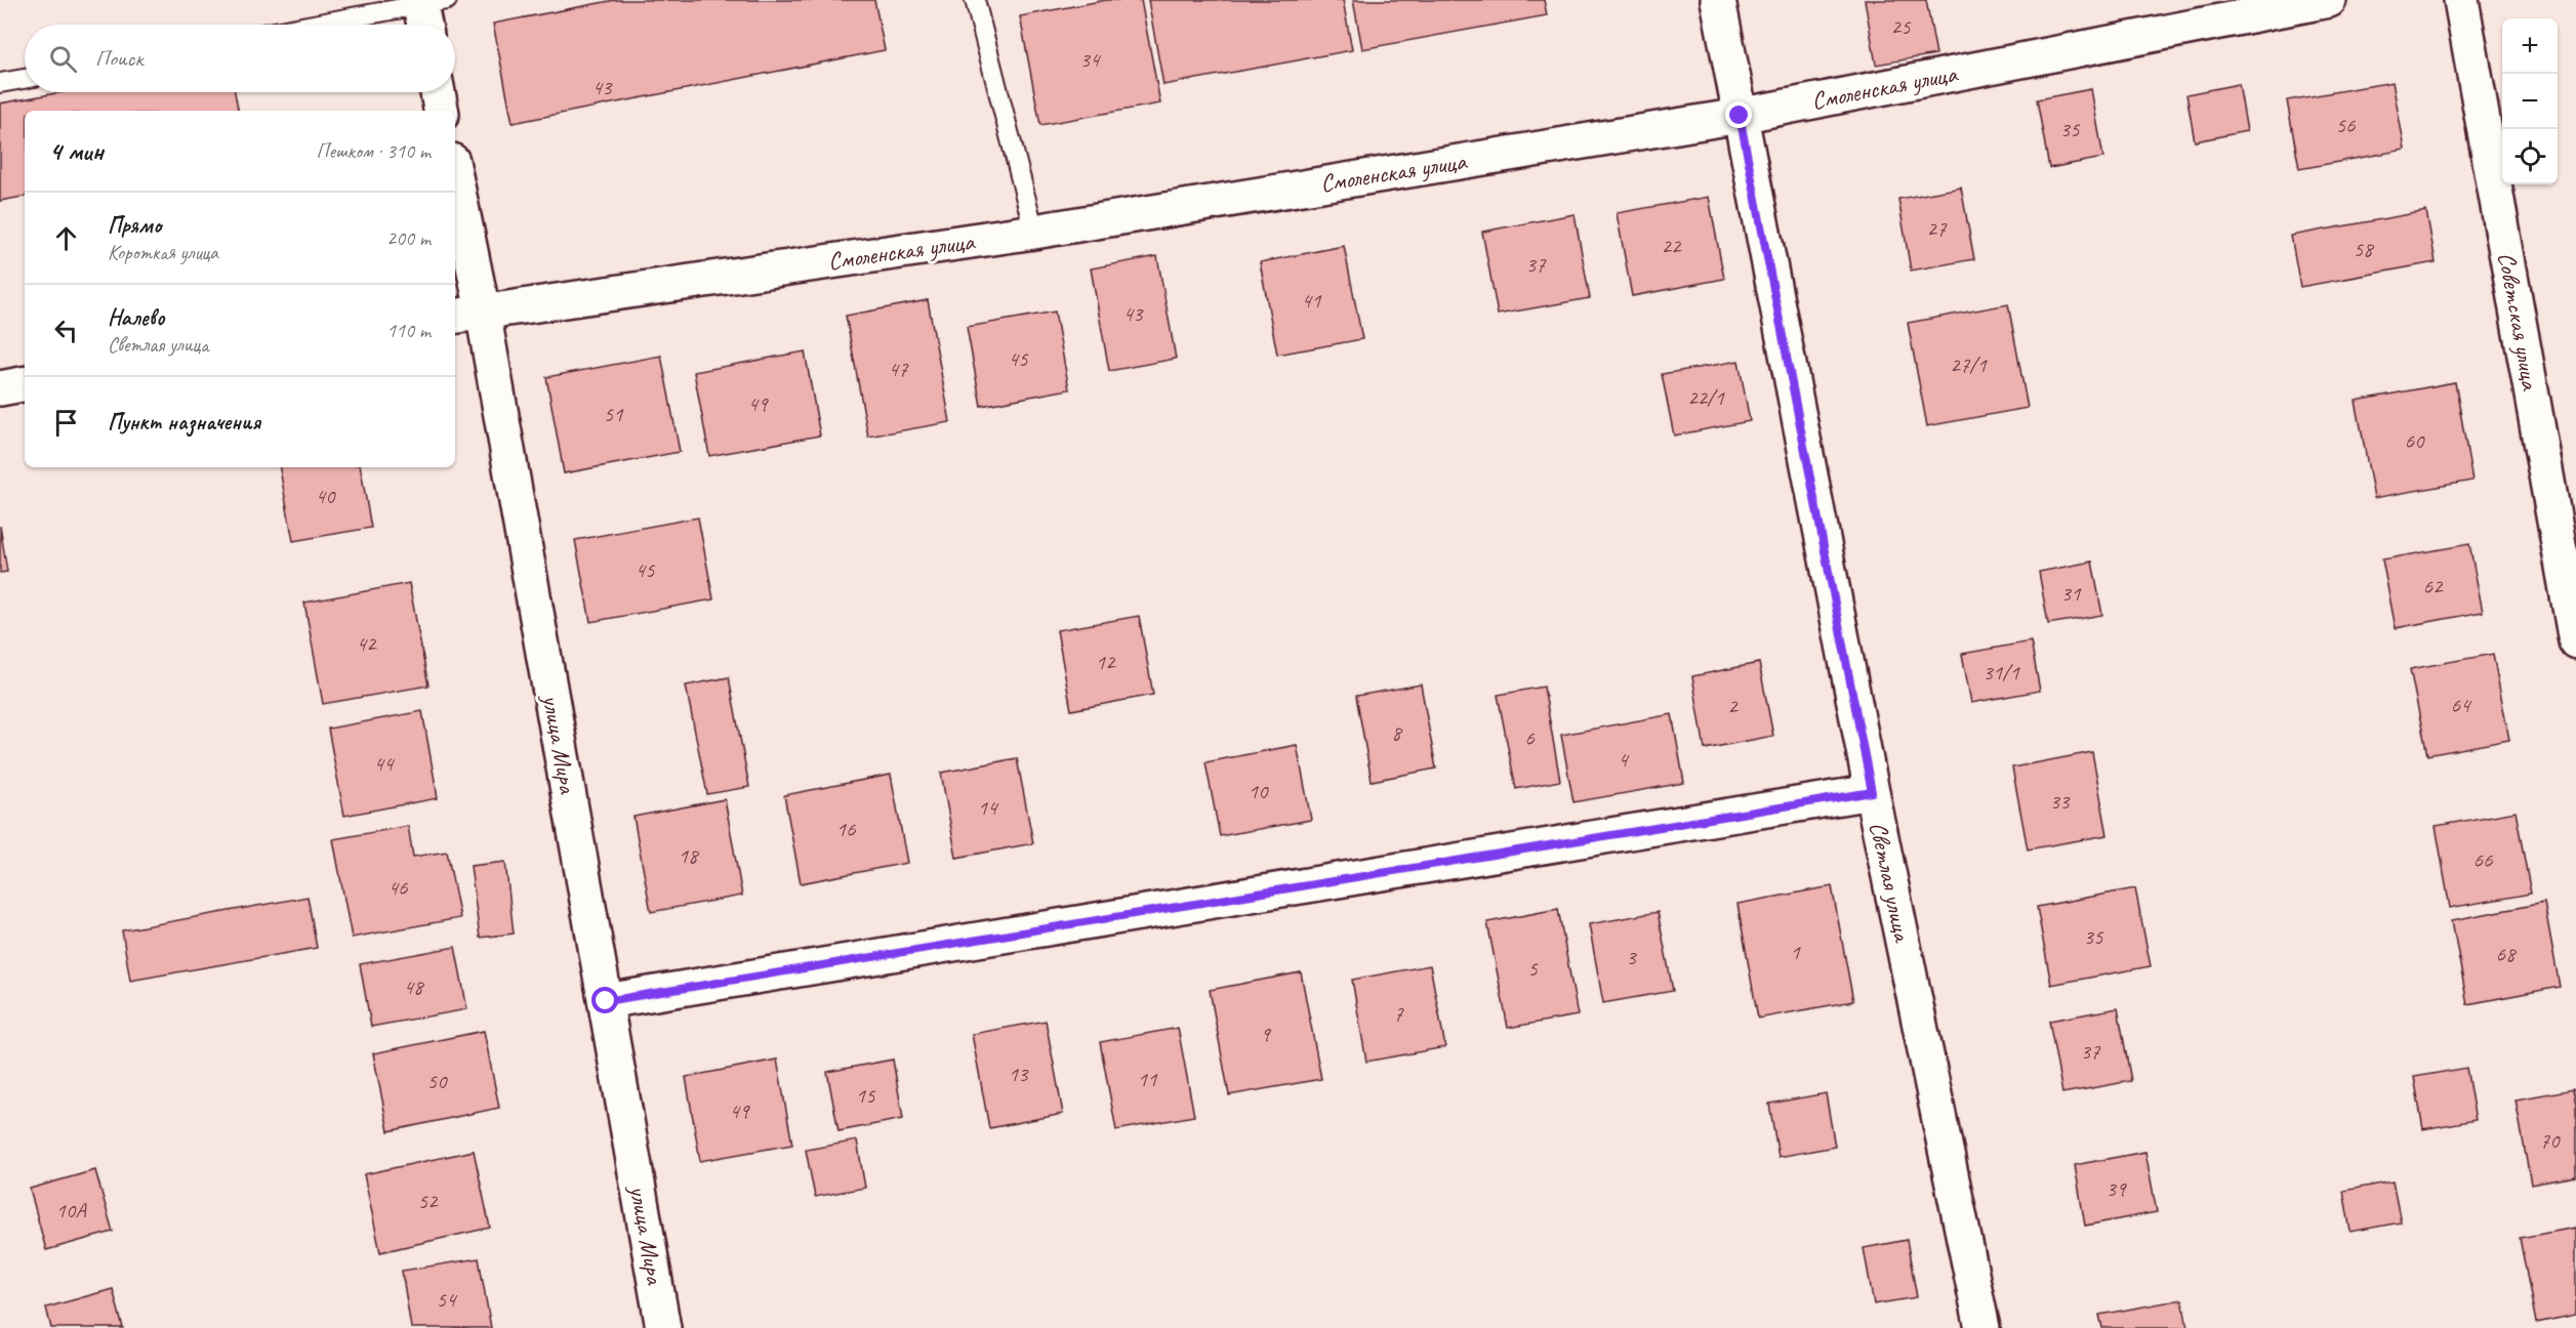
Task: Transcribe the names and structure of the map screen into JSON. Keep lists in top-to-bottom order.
{
  "streets": {
    "street": [
      "Смоленская улица",
      "Советская улица",
      "улица Мира",
      "Светлая улица"
    ]
  },
  "crossings": [
    ["Смоленская улица", "улица Мира"],
    ["Смоленская улица", "Светлая улица"]
  ],
  "house_numbers": [
    "25",
    "34",
    "43",
    "56",
    "35",
    "27",
    "22",
    "58",
    "37",
    "41",
    "43",
    "45",
    "27/1",
    "47",
    "22/1",
    "49",
    "51",
    "60",
    "40",
    "45",
    "62",
    "31",
    "42",
    "12",
    "31/1",
    "64",
    "2",
    "8",
    "6",
    "4",
    "44",
    "10",
    "33",
    "14",
    "16",
    "18",
    "66",
    "46",
    "35",
    "1",
    "68",
    "3",
    "5",
    "48",
    "7",
    "9",
    "37",
    "13",
    "11",
    "50",
    "15",
    "49",
    "70",
    "39",
    "52",
    "10А",
    "54"
  ],
  "page": {
    "map_buttons": ["+", "−"],
    "search": "Поиск",
    "heading": ["4 мин", "Пешком · 310 m"],
    "list": [
      ["Прямо", "Короткая улица", "200 m"],
      ["Налево", "Светлая улица", "110 m"],
      "Пункт назначения"
    ]
  }
}
